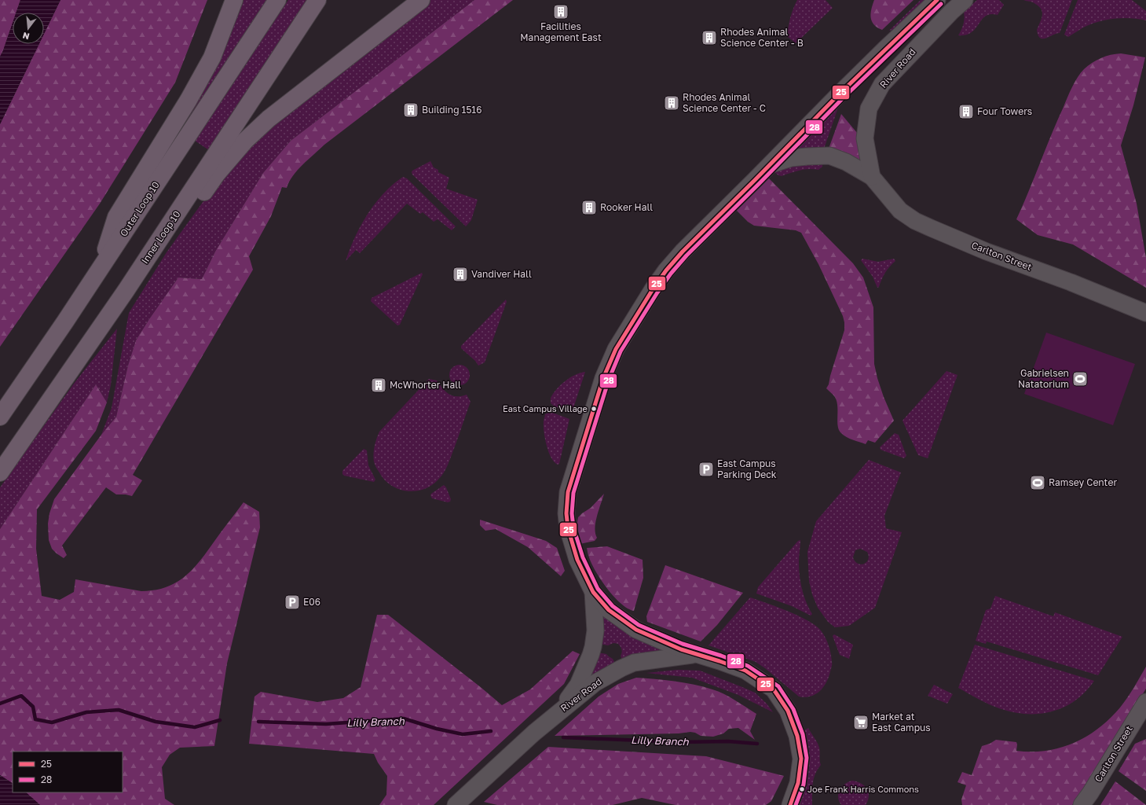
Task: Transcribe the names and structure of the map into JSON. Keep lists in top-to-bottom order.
{
  "streets": {
    "highway": ["Outer Loop 10", "Inner Loop 10"],
    "street": ["River Road", "Carlton Street"]
  },
  "crossings": [
    ["River Road", "Carlton Street"]
  ],
  "water": ["Lilly Branch"],
  "places": {
    "building": [
      "Facilities Management East",
      "Rhodes Animal Science Center - B",
      "Rhodes Animal Science Center - C",
      "Building 1516",
      "Four Towers",
      "Rooker Hall",
      "Vandiver Hall",
      "McWhorter Hall"
    ],
    "sports": ["Gabrielsen Natatorium", "Ramsey Center"],
    "other": ["East Campus Village", "Joe Frank Harris Commons"],
    "parking": ["East Campus Parking Deck", "E06"],
    "supermarket": ["Market at East Campus"]
  },
  "lines": ["transit line 25", "transit line 28"],
  "legend": ["25", "28"],
  "north": "bottom"
}
